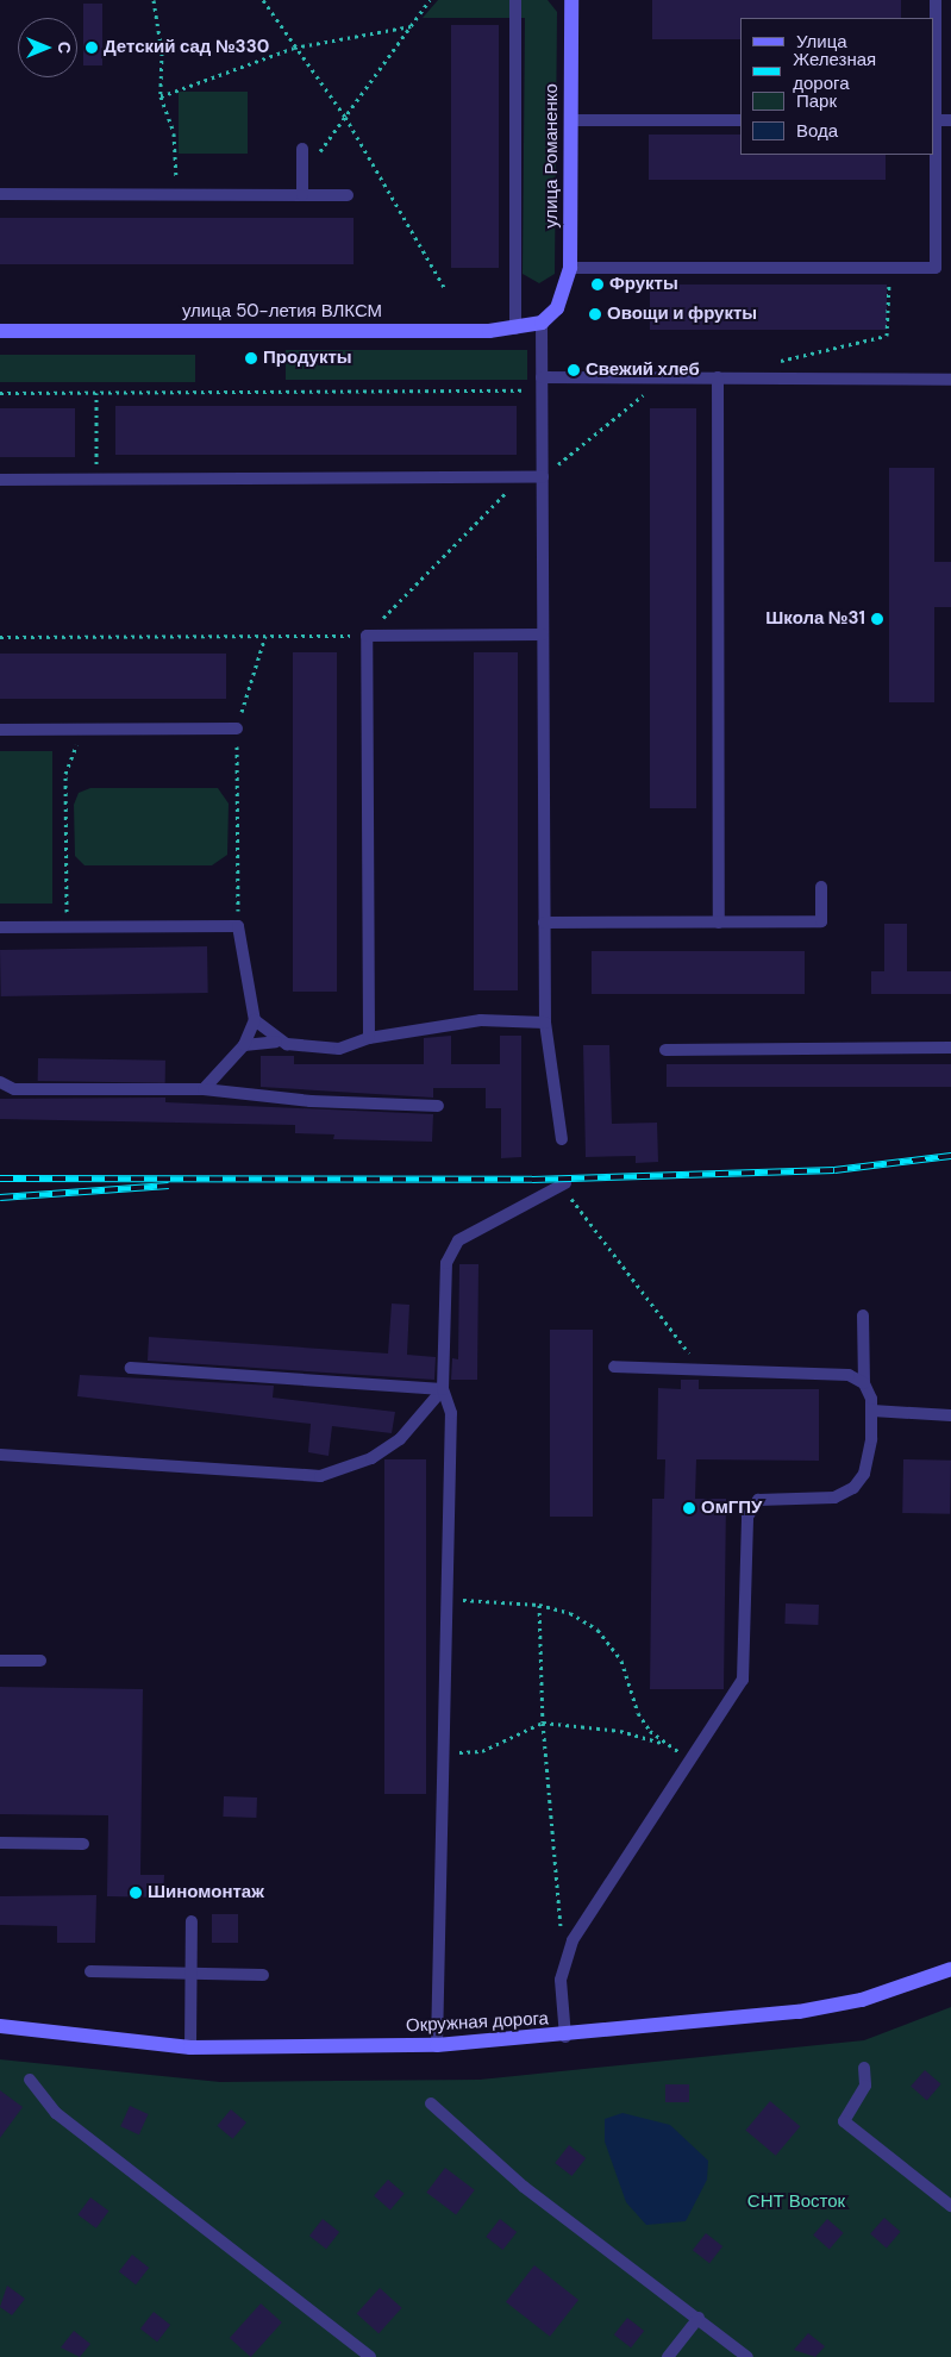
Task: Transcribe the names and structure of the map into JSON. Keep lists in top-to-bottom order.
{
  "streets": {
    "main road": ["улица Романенко", "улица 50-летия ВЛКСМ", "Окружная дорога"]
  },
  "crossings": [
    ["улица Романенко", "улица 50-летия ВЛКСМ"]
  ],
  "parks": ["СНТ Восток"],
  "places": [
    "Детский сад №330",
    "Фрукты",
    "Овощи и фрукты",
    "Продукты",
    "Свежий хлеб",
    "Школа №31",
    "ОмГПУ",
    "Шиномонтаж"
  ],
  "legend": [
    "Улица",
    "Железная дорога",
    "Парк",
    "Вода"
  ],
  "north": "right"
}
